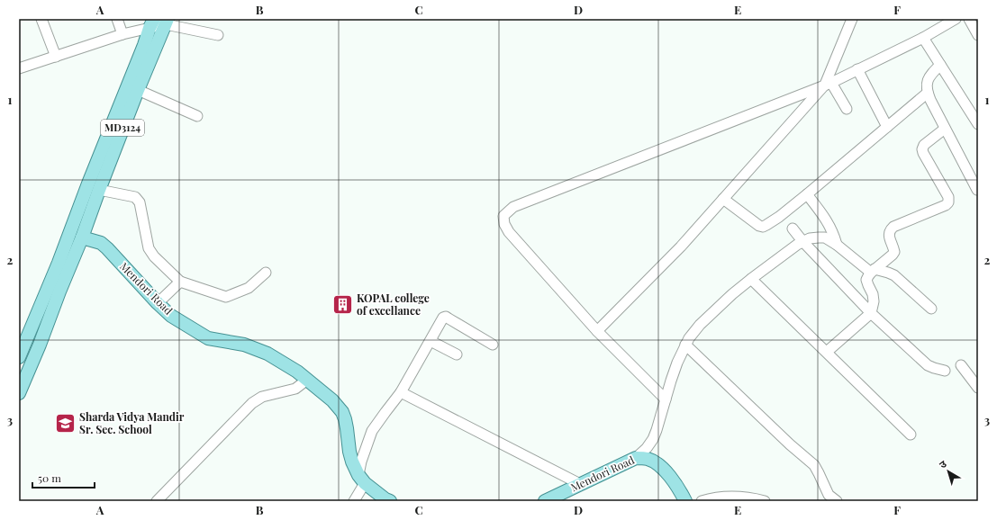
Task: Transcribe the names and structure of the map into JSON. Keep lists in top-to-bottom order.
{
  "streets": {
    "main road": ["MD3124", "Mendori Road"]
  },
  "crossings": [
    ["MD3124", "Mendori Road"]
  ],
  "places": {
    "building": ["KOPAL college of excellance"],
    "school or university": ["Sharda Vidya Mandir Sr. Sec. School"]
  },
  "scale_bar": "50 m",
  "north": "top left",
  "grid": {
    "columns": [
      "A",
      "B",
      "C",
      "D",
      "E",
      "F"
    ],
    "rows": ["1", "2", "3"]
  }
}
